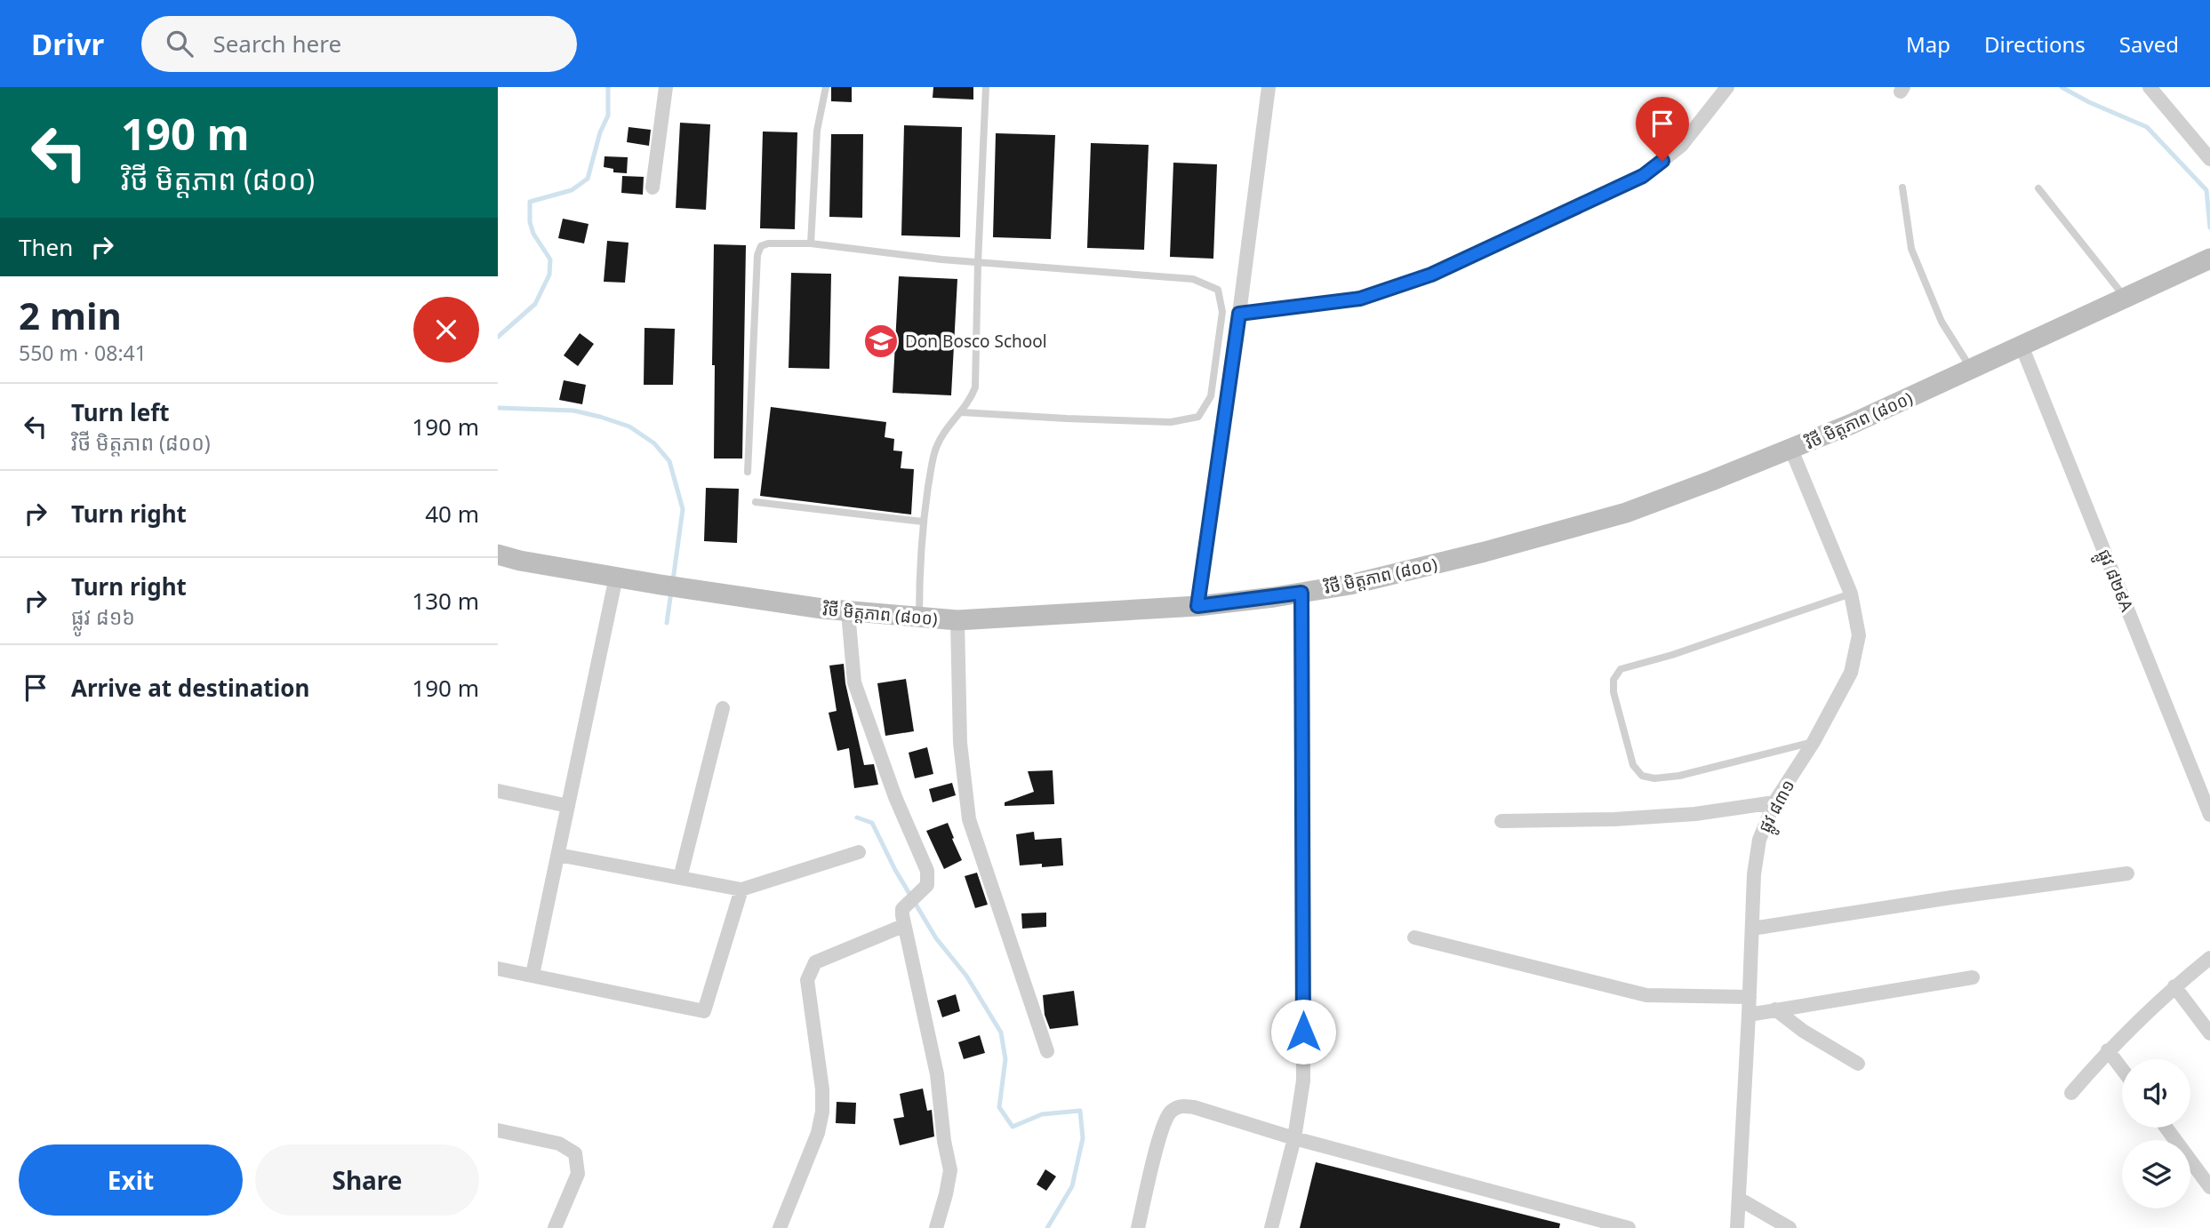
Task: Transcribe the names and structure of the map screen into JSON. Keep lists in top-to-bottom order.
{
  "streets": {
    "main road": ["វិថី មិត្តភាព (៨០០)"],
    "street": ["ផ្លូវ ៨២៩A", "ផ្លូវ ៨៣១"]
  },
  "crossings": [
    ["វិថី មិត្តភាព (៨០០)", "ផ្លូវ ៨២៩A"],
    ["វិថី មិត្តភាព (៨០០)", "ផ្លូវ ៨៣១"]
  ],
  "places": {
    "school or university": ["Don Bosco School"]
  },
  "page": {
    "header": "Drivr",
    "search": "Search here",
    "nav": ["Map", "Directions", "Saved"],
    "turn": ["190 m", "វិថី មិត្តភាព (៨០០)"],
    "then": "Then",
    "heading": ["2 min", "550 m · 08:41"],
    "list": [
      {
        "name": "Turn left",
        "note": "វិថី មិត្តភាព (៨០០)",
        "value": "190 m"
      },
      {
        "name": "Turn right",
        "value": "40 m"
      },
      {
        "name": "Turn right",
        "note": "ផ្លូវ ៨១៦",
        "value": "130 m"
      },
      {
        "name": "Arrive at destination",
        "value": "190 m"
      }
    ],
    "buttons": ["Exit", "Share"]
  }
}
